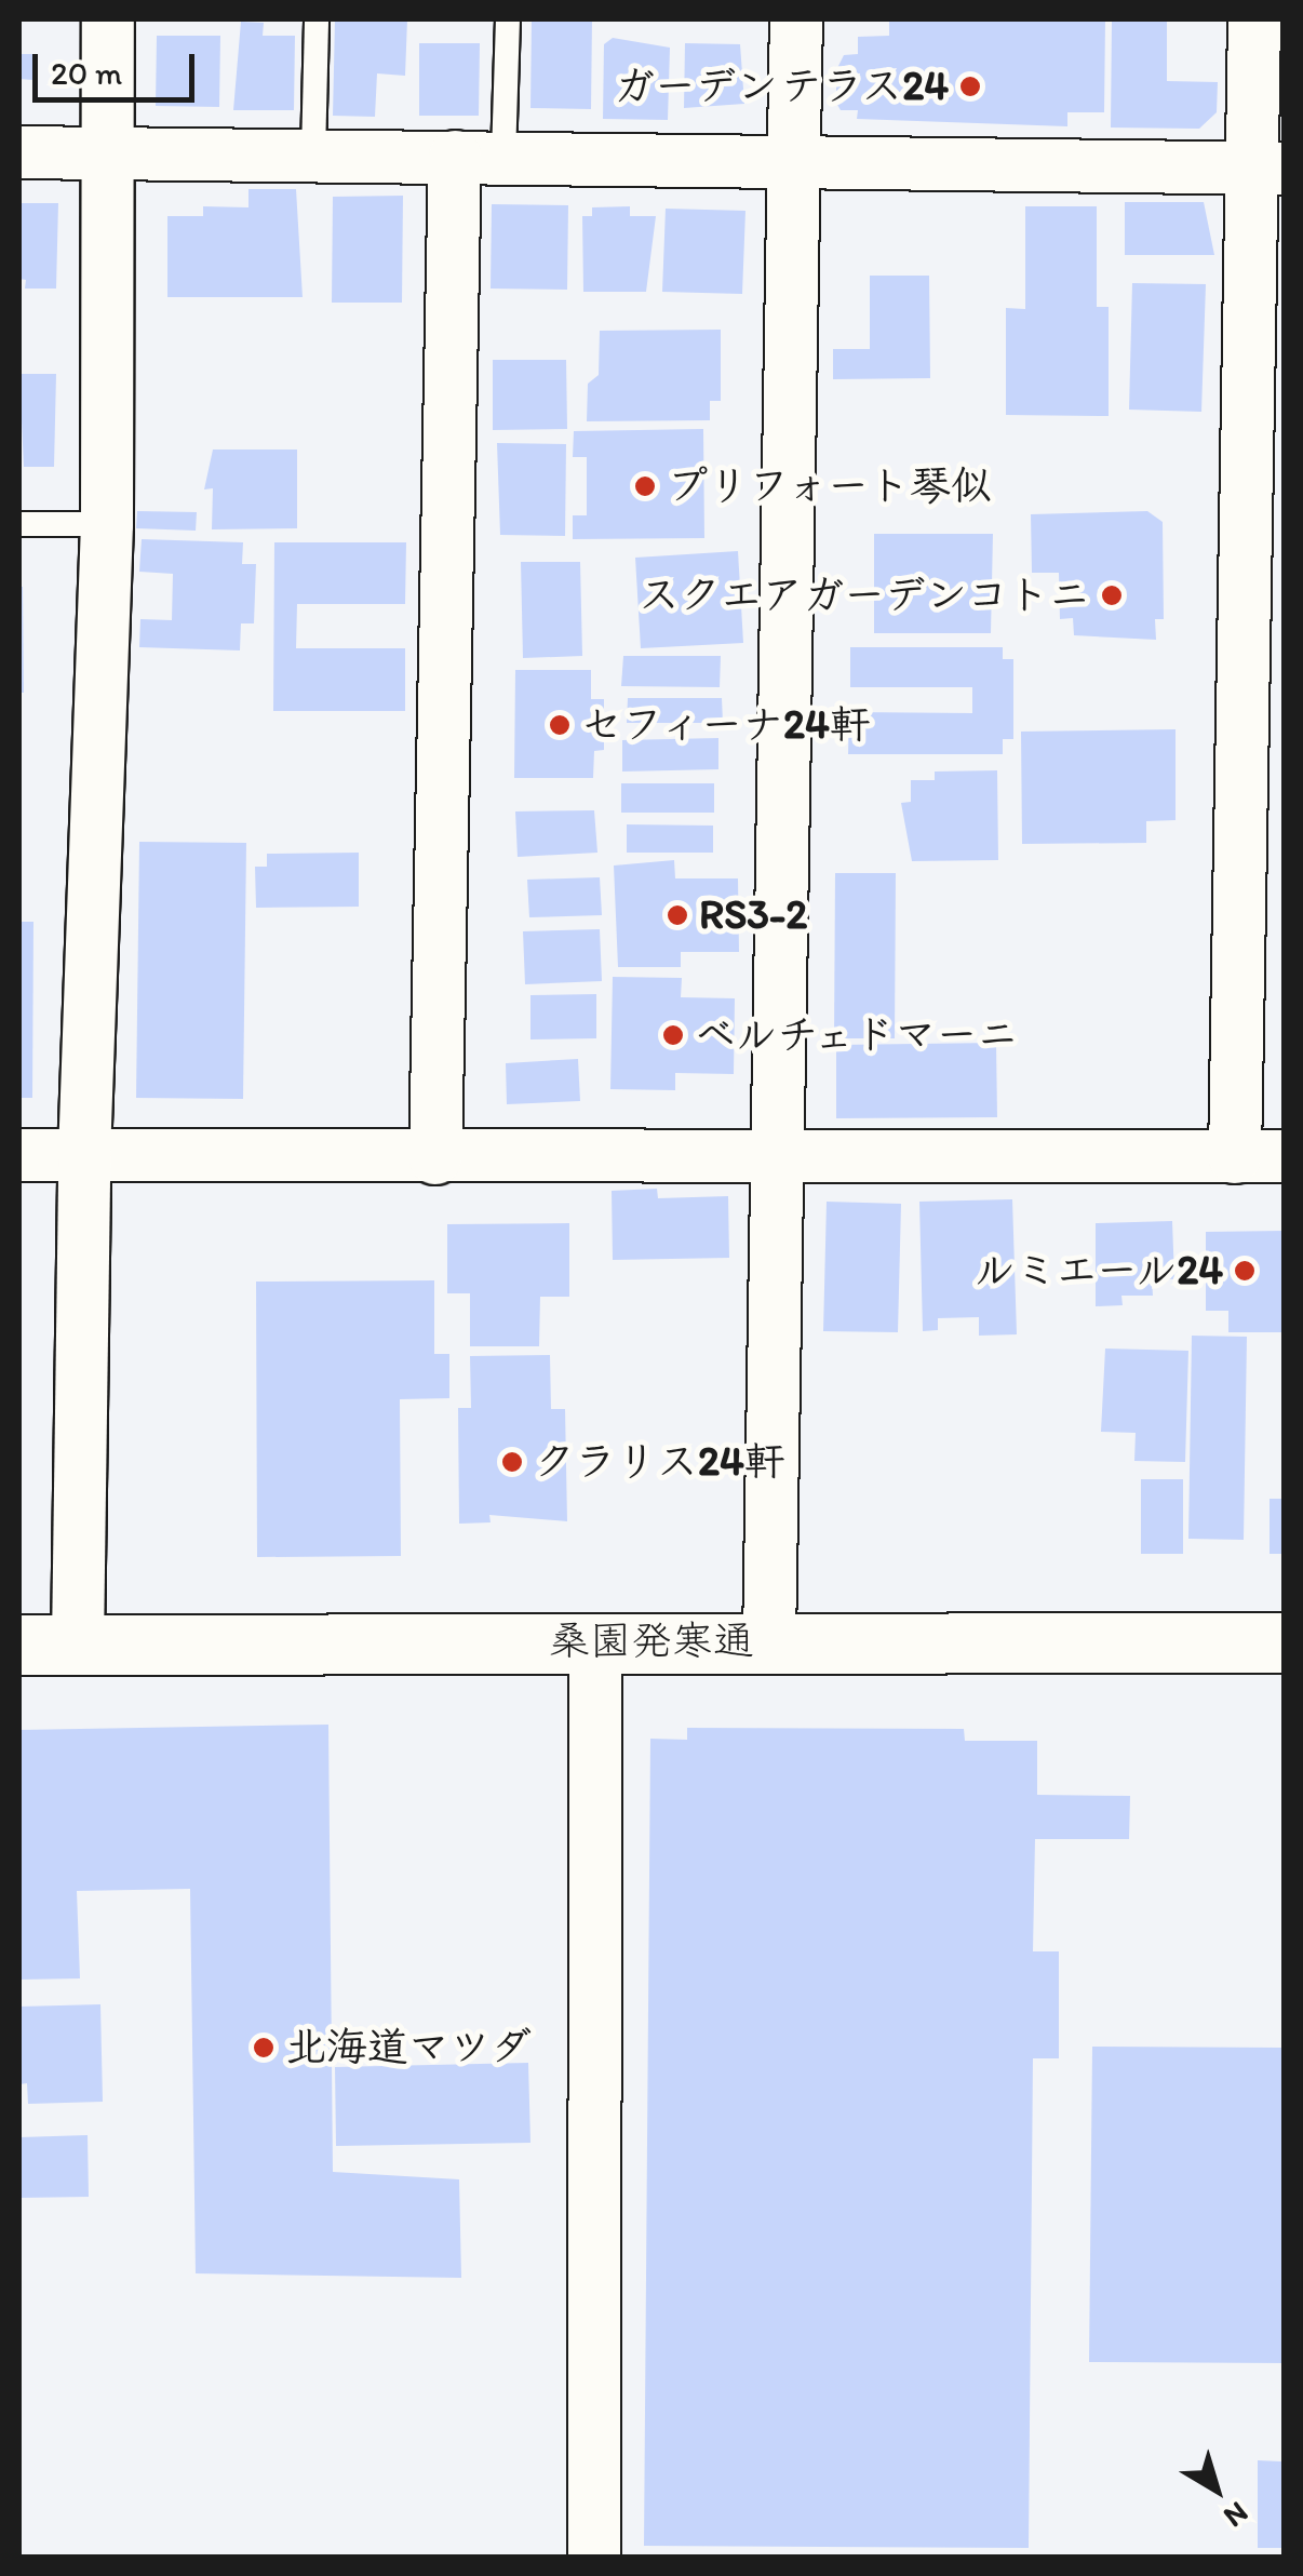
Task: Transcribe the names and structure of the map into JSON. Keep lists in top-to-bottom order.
{
  "streets": {
    "street": ["桑園発寒通"]
  },
  "places": [
    "ガーデンテラス24",
    "プリフォート琴似",
    "スクエアガーデンコトニ",
    "セフィーナ24軒",
    "RS3-2",
    "ベルチェドマーニ",
    "ルミエール24",
    "クラリス24軒",
    "北海道マツダ"
  ],
  "scale_bar": "20 m",
  "north": "bottom right"
}
